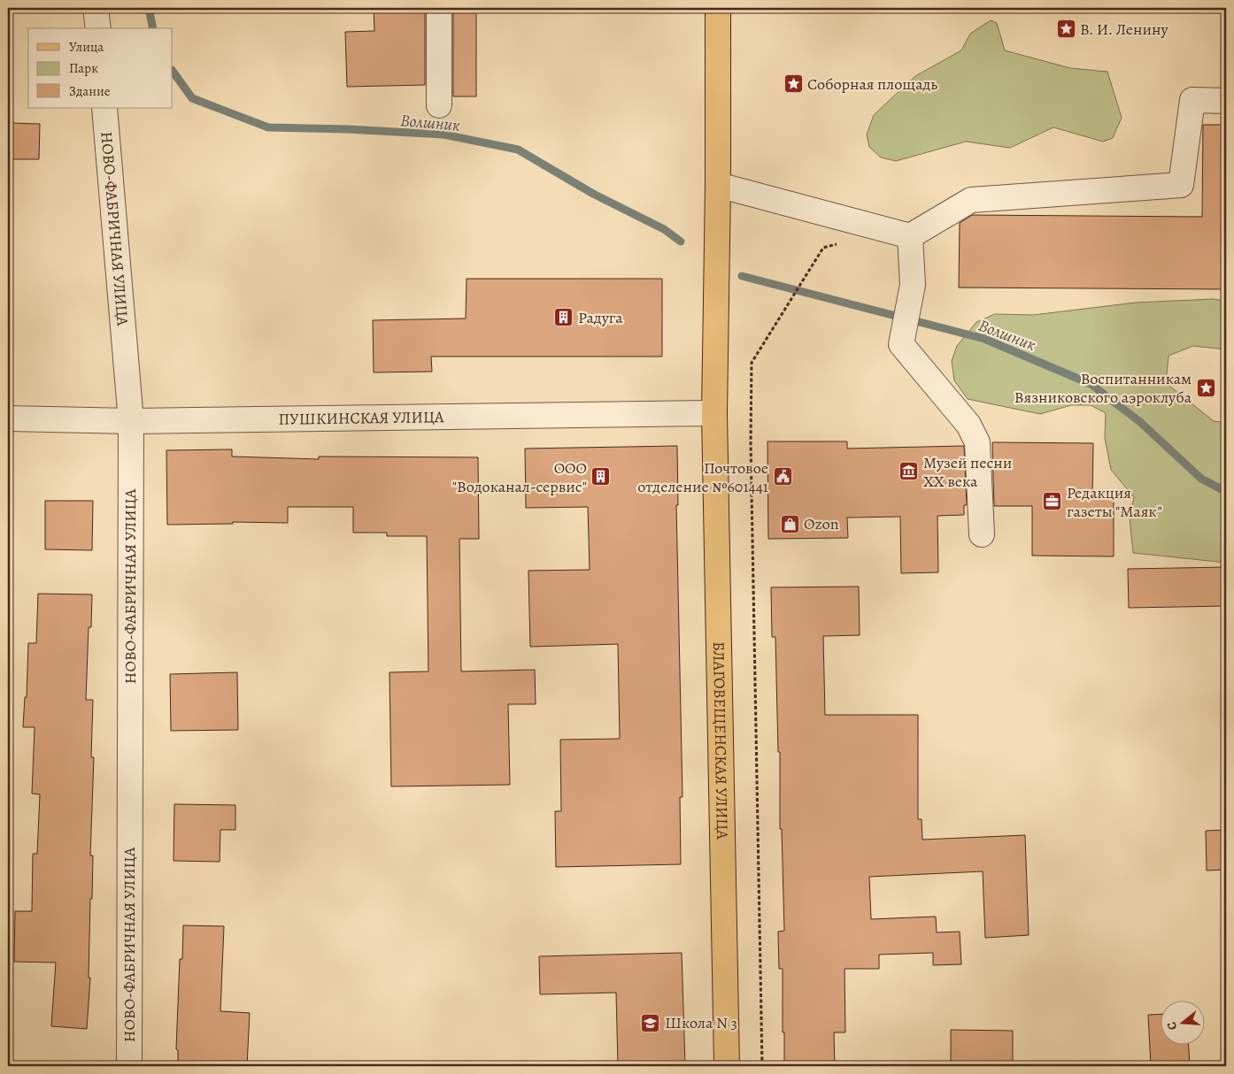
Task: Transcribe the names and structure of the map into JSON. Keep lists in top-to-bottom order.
{
  "streets": {
    "main road": ["БЛАГОВЕЩЕНСКАЯ УЛИЦА"],
    "street": ["НОВО-ФАБРИЧНАЯ УЛИЦА", "ПУШКИНСКАЯ УЛИЦА"]
  },
  "crossings": [
    ["НОВО-ФАБРИЧНАЯ УЛИЦА", "ПУШКИНСКАЯ УЛИЦА"],
    ["ПУШКИНСКАЯ УЛИЦА", "БЛАГОВЕЩЕНСКАЯ УЛИЦА"]
  ],
  "water": ["Волшник"],
  "places": {
    "place": ["В. И. Ленину", "Соборная площадь", "Воспитанникам Вязниковского аэроклуба"],
    "building": ["Радуга", "ООО \"Водоканал-сервис\""],
    "museum": ["Музей песни XX века"],
    "public building": ["Почтовое отделение №601441"],
    "office": ["Редакция газеты \"Маяк\""],
    "shop": ["Ozon"],
    "school or university": ["Школа N 3"]
  },
  "legend": ["Улица", "Парк", "Здание"],
  "north": "left"
}
